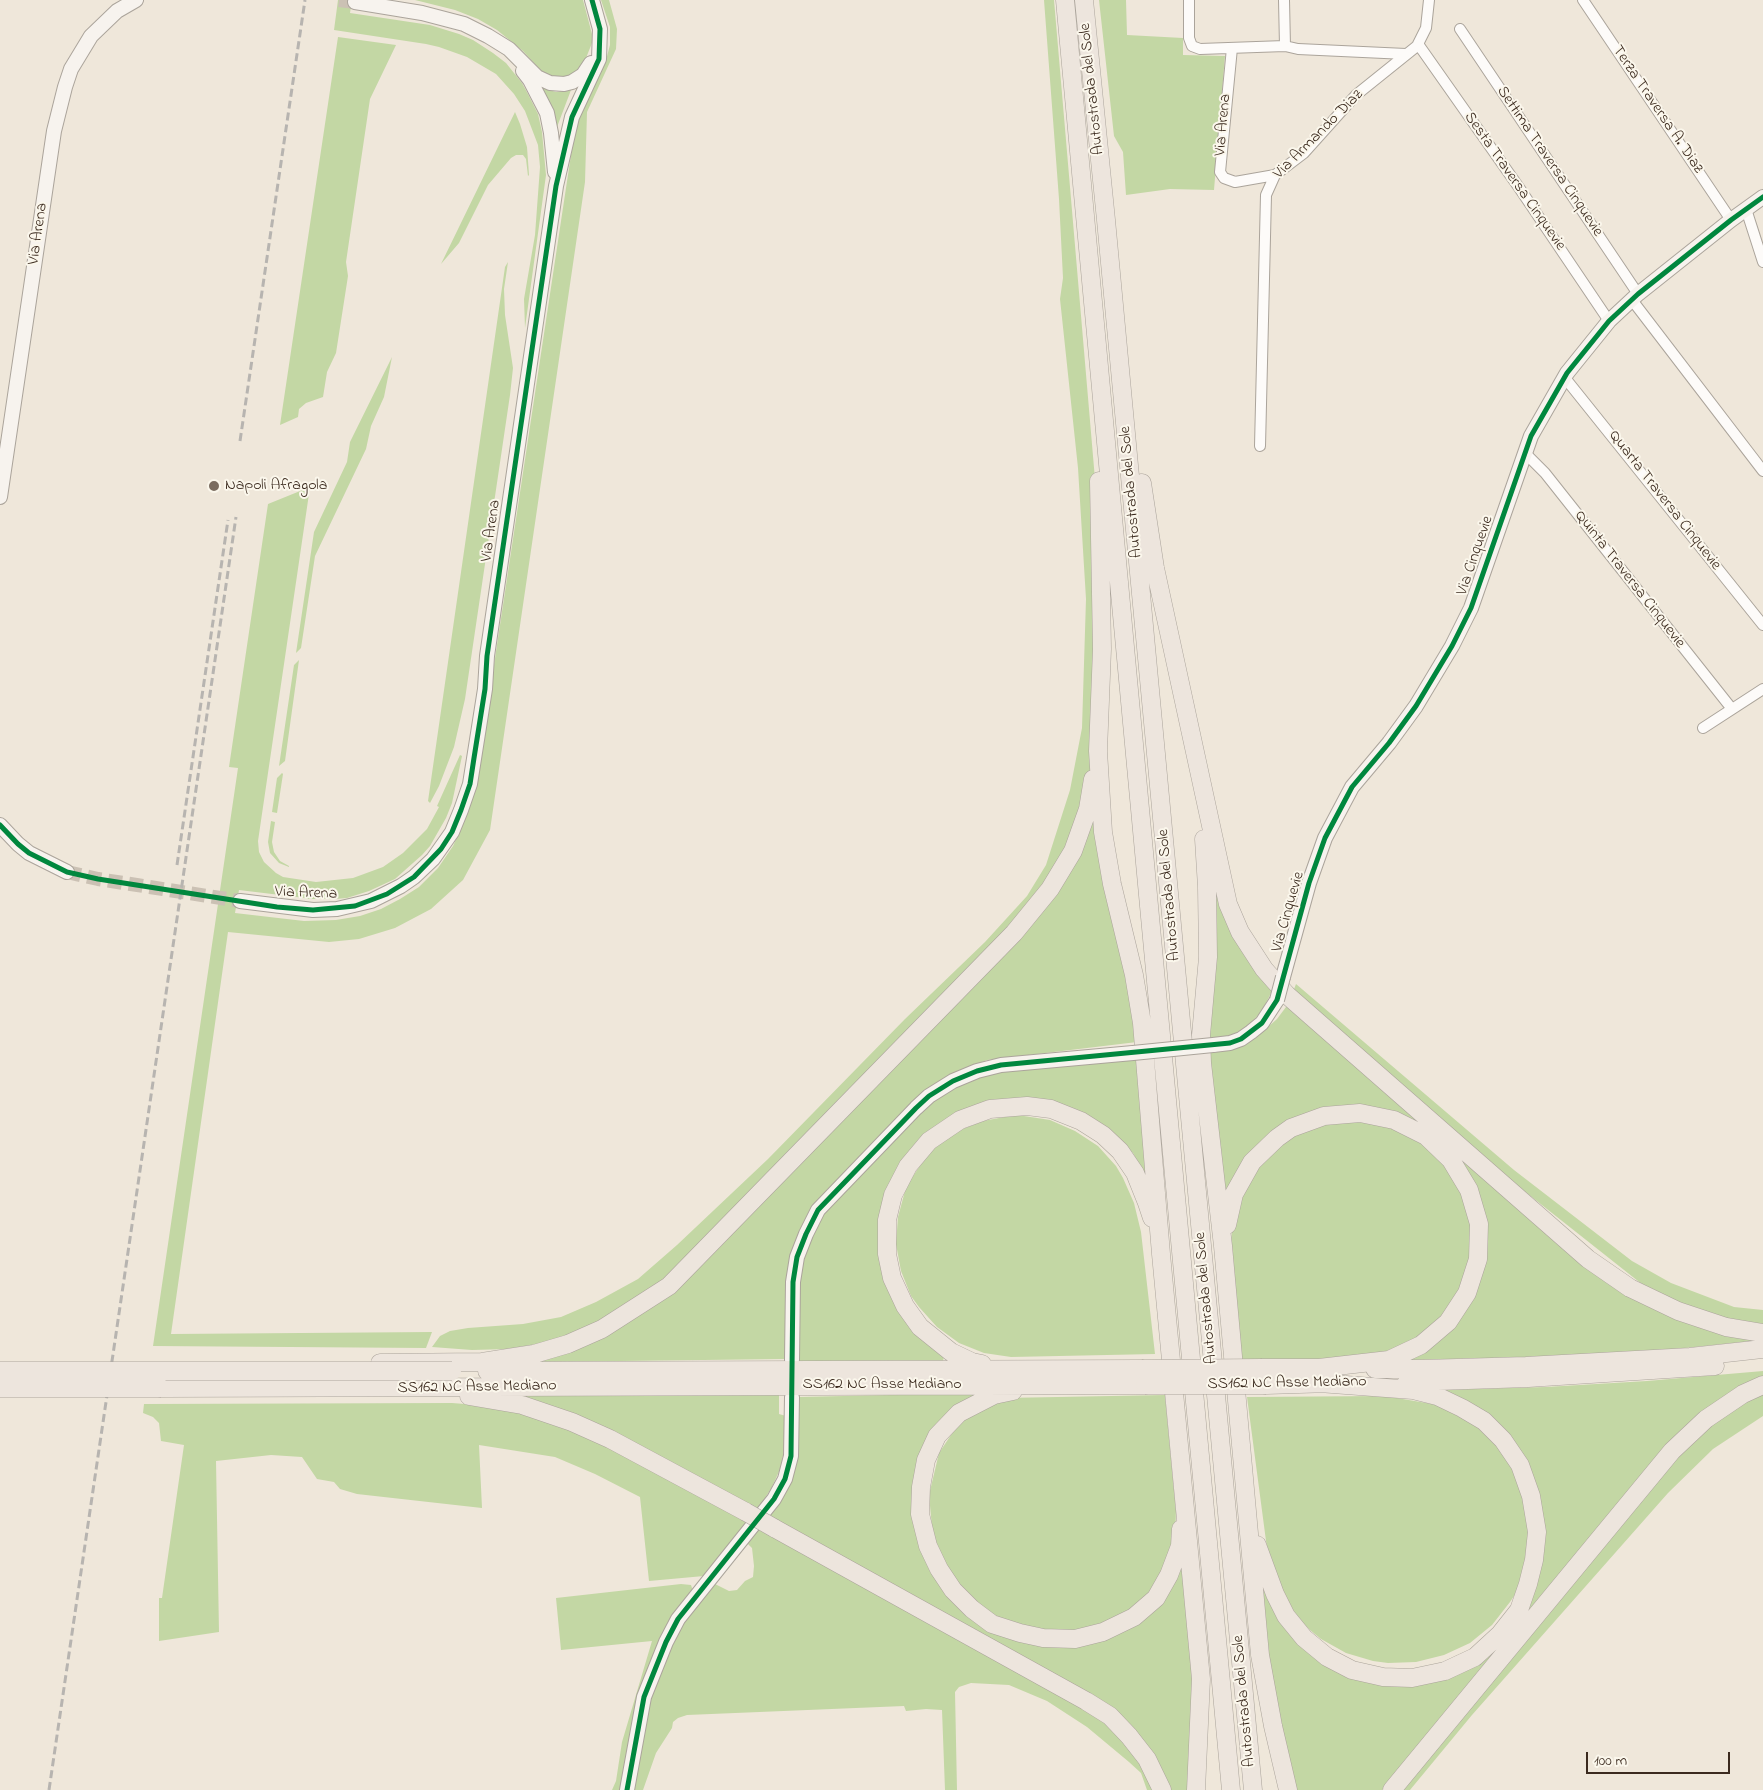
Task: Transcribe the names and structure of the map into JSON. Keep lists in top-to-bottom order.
{
  "streets": {
    "highway": ["Autostrada del Sole", "SS162 NC Asse Mediano"],
    "street": [
      "Terza Traversa A. Diaz",
      "Via Arena",
      "Via Armando Diaz",
      "Settima Traversa Cinquevie",
      "Sesta Traversa Cinquevie",
      "Quarta Traversa Cinquevie",
      "Via Cinquevie",
      "Quinta Traversa Cinquevie"
    ]
  },
  "crossings": [
    ["Terza Traversa A. Diaz", "Via Cinquevie"],
    ["Via Arena", "Via Armando Diaz"],
    ["Via Armando Diaz", "Sesta Traversa Cinquevie"],
    ["Settima Traversa Cinquevie", "Via Cinquevie"],
    ["Sesta Traversa Cinquevie", "Via Cinquevie"],
    ["Quarta Traversa Cinquevie", "Via Cinquevie"],
    ["Via Cinquevie", "Quinta Traversa Cinquevie"]
  ],
  "places": ["Napoli Afragola"],
  "scale_bar": "100 m"
}
